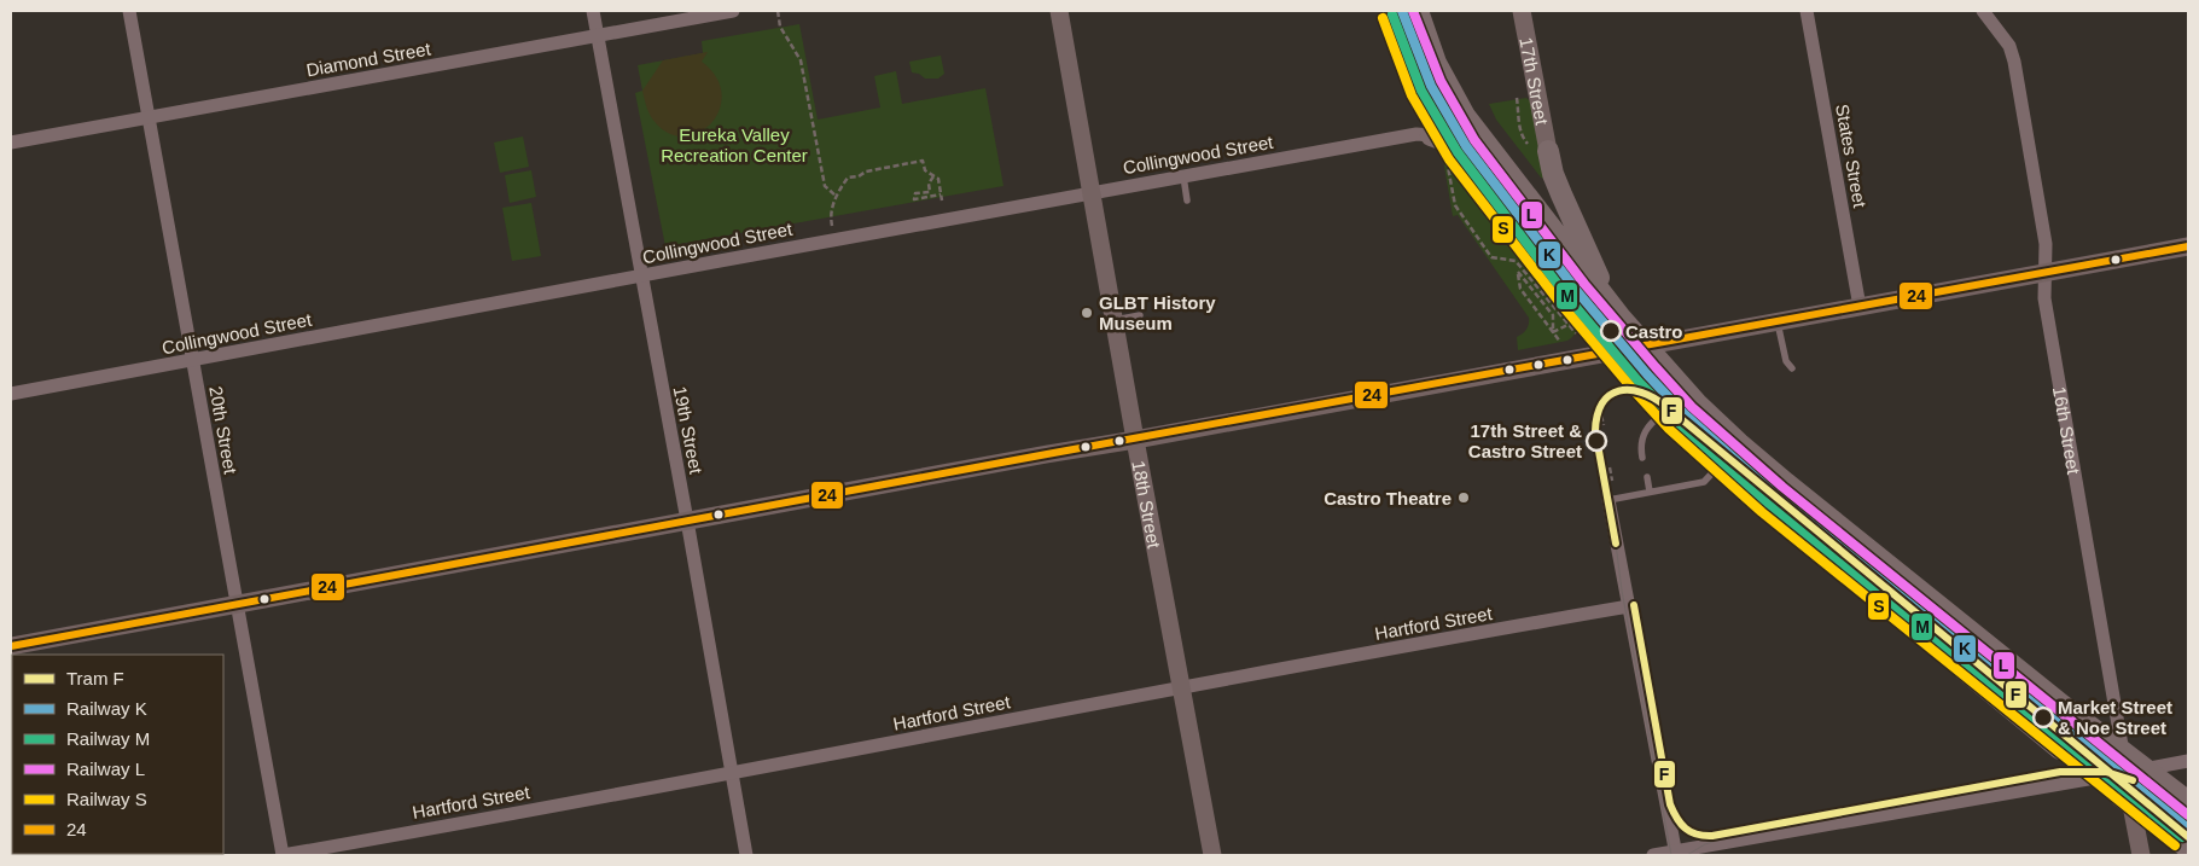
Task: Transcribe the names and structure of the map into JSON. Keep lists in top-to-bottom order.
{
  "streets": {
    "street": [
      "Diamond Street",
      "17th Street",
      "Collingwood Street",
      "States Street",
      "16th Street",
      "20th Street",
      "19th Street",
      "18th Street",
      "Hartford Street"
    ]
  },
  "crossings": [
    ["Diamond Street", "20th Street"],
    ["Diamond Street", "19th Street"],
    ["Collingwood Street", "20th Street"],
    ["Collingwood Street", "19th Street"],
    ["Collingwood Street", "18th Street"],
    ["20th Street", "Hartford Street"],
    ["19th Street", "Hartford Street"],
    ["18th Street", "Hartford Street"]
  ],
  "parks": ["Eureka Valley Recreation Center"],
  "places": [
    "GLBT History Museum",
    "Castro",
    "17th Street & Castro Street",
    "Castro Theatre",
    "Market Street & Noe Street"
  ],
  "lines": [
    "rail line K",
    "rail line L",
    "rail line M",
    "rail line S",
    "transit line 24",
    "tram line F"
  ],
  "legend": [
    "Tram F",
    "Railway K",
    "Railway M",
    "Railway L",
    "Railway S",
    "24"
  ]
}
